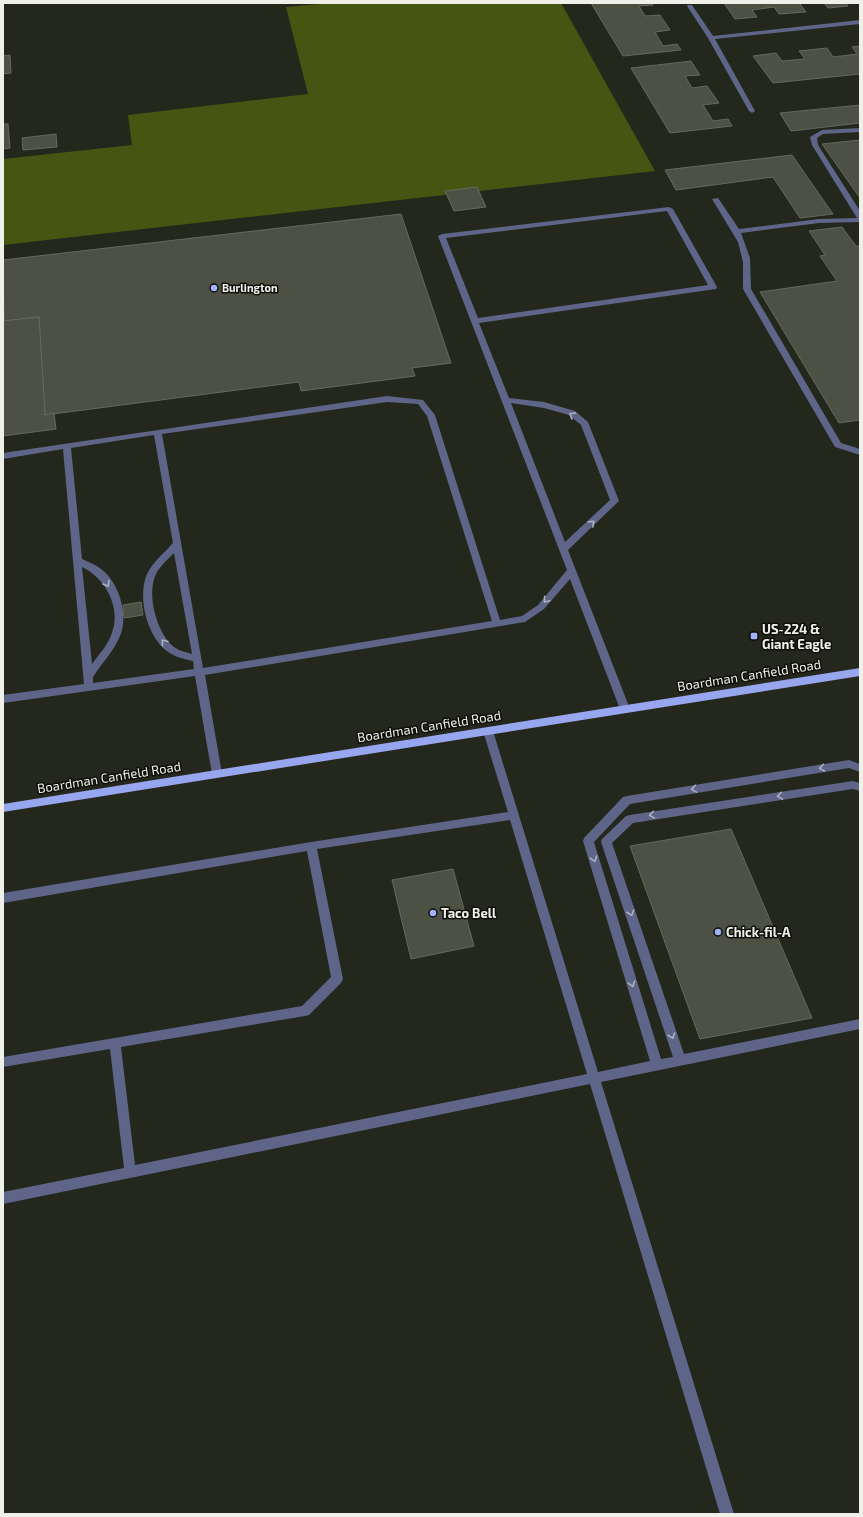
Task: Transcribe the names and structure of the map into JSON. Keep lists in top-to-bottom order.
{
  "streets": {
    "main road": ["Boardman Canfield Road"]
  },
  "places": {
    "other": ["Burlington", "Taco Bell", "Chick-fil-A"],
    "transit": ["US-224 & Giant Eagle"]
  }
}
